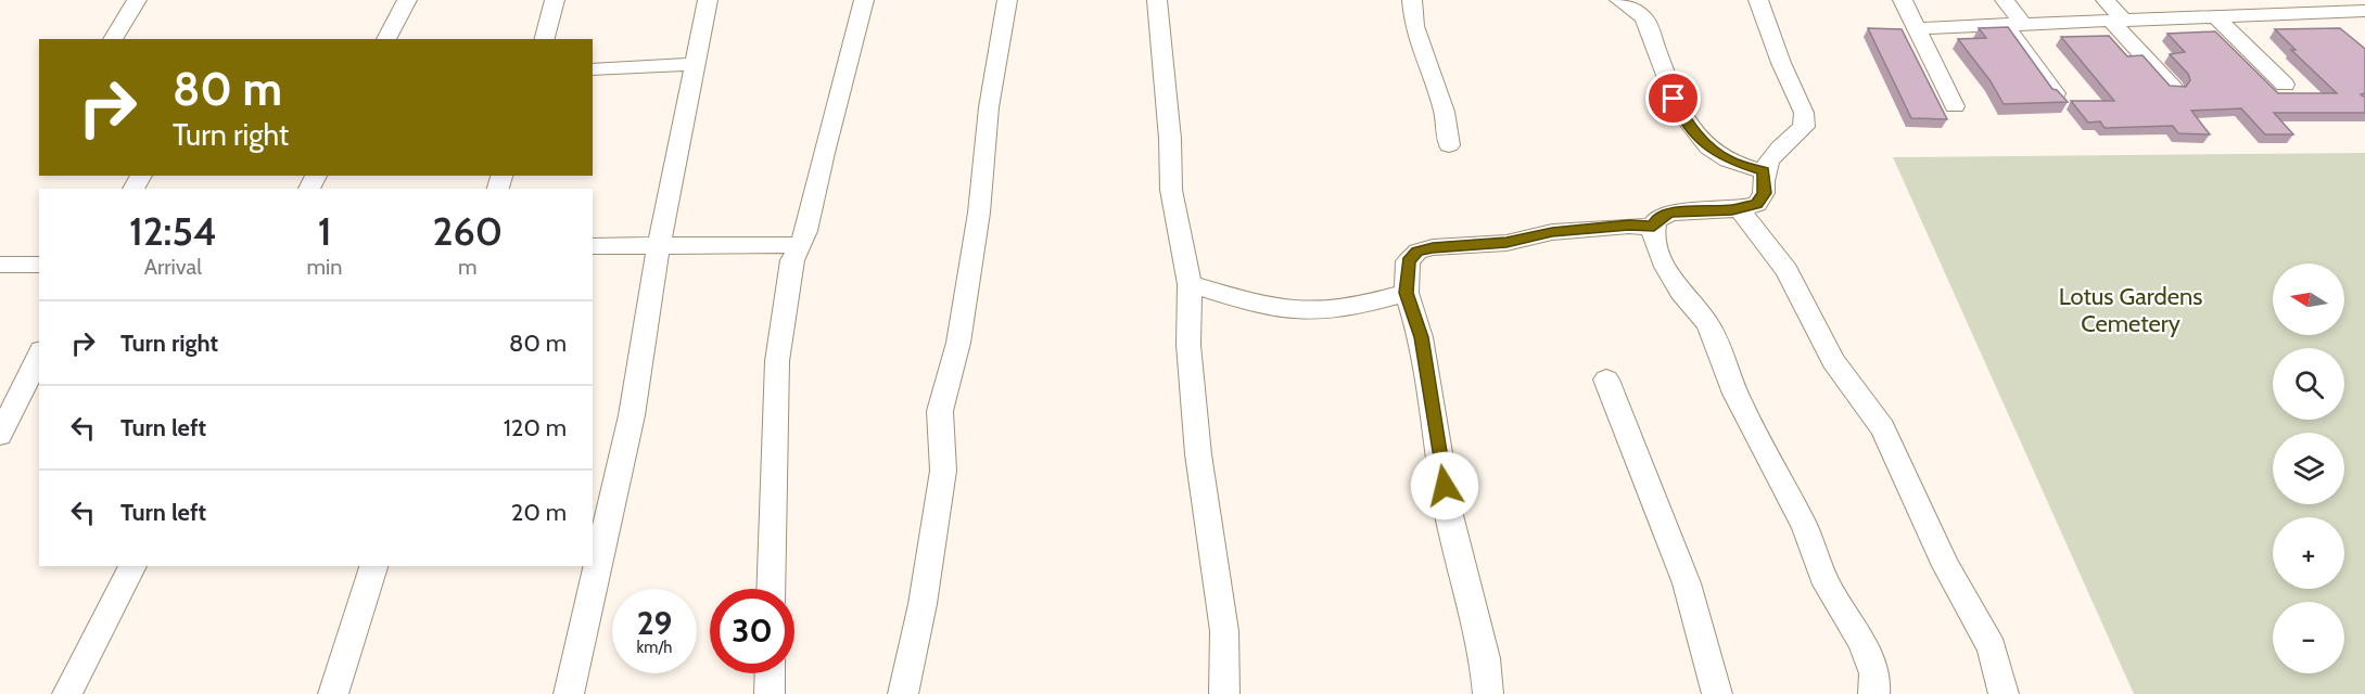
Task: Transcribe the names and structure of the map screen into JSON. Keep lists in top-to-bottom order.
{
  "parks": ["Lotus Gardens Cemetery"],
  "north": "left",
  "page": {
    "turn": ["80 m", "Turn right"],
    "eta": [
      "12:54",
      "Arrival",
      "1",
      "min",
      "260",
      "m"
    ],
    "map_buttons": ["+", "−"],
    "list": [
      {
        "name": "Turn right",
        "value": "80 m"
      },
      {
        "name": "Turn left",
        "value": "120 m"
      },
      {
        "name": "Turn left",
        "value": "20 m"
      }
    ],
    "speed": "29 km/h",
    "limit": "30"
  }
}
